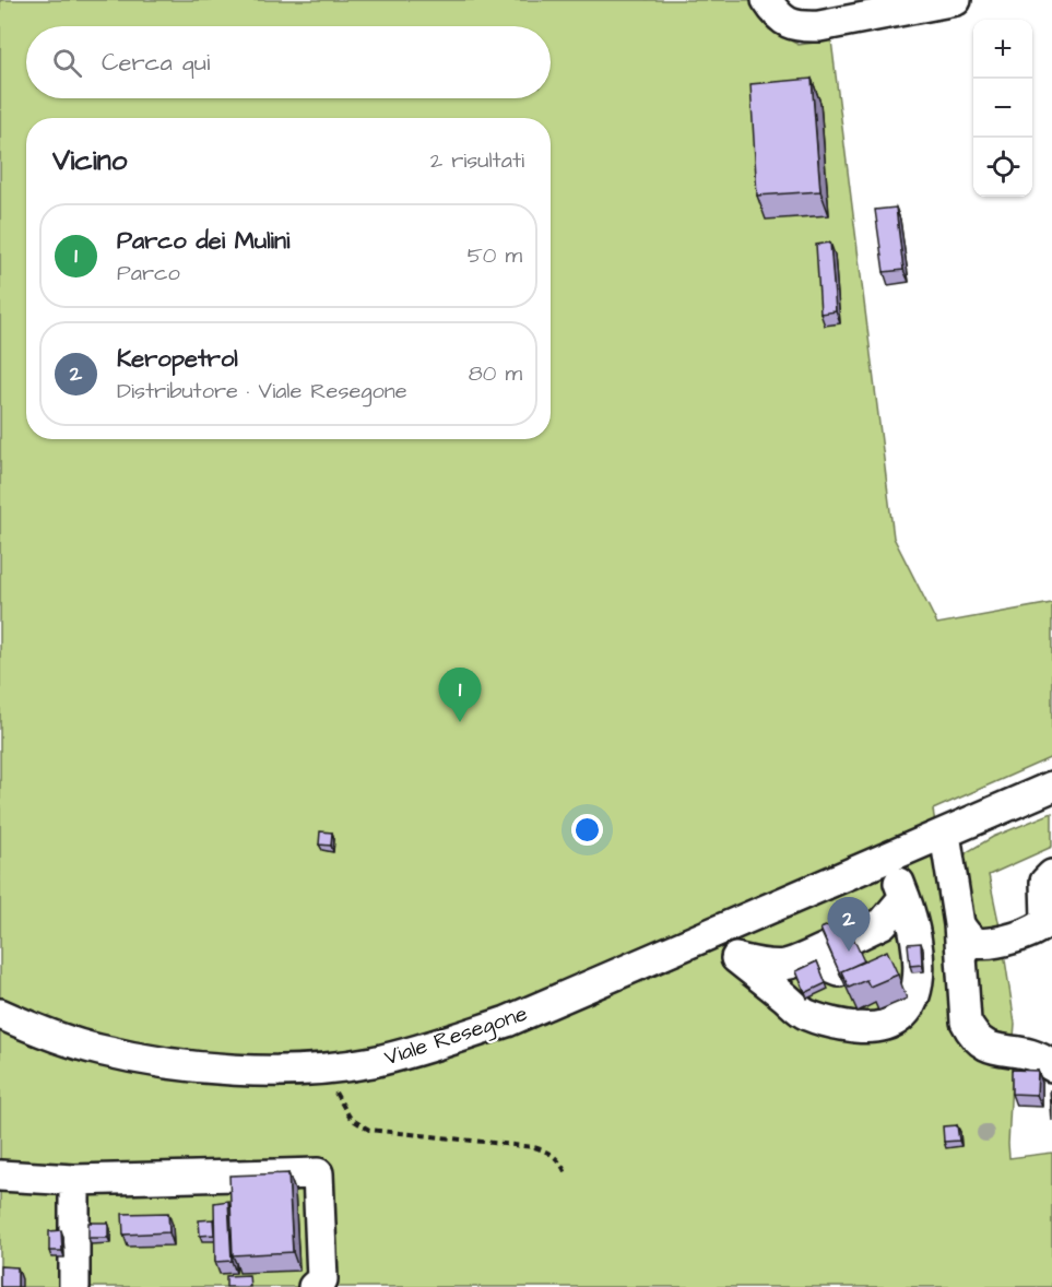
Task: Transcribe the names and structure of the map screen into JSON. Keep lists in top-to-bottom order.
{
  "streets": {
    "street": ["Viale Resegone"]
  },
  "page": {
    "map_buttons": ["+", "−"],
    "search": "Cerca qui",
    "heading": ["Vicino", "2 risultati"],
    "list": [
      {
        "mark": "1",
        "name": "Parco dei Mulini",
        "note": "Parco",
        "value": "50 m"
      },
      {
        "mark": "2",
        "name": "Keropetrol",
        "note": "Distributore · Viale Resegone",
        "value": "80 m"
      }
    ],
    "pins": ["1", "2"]
  }
}
